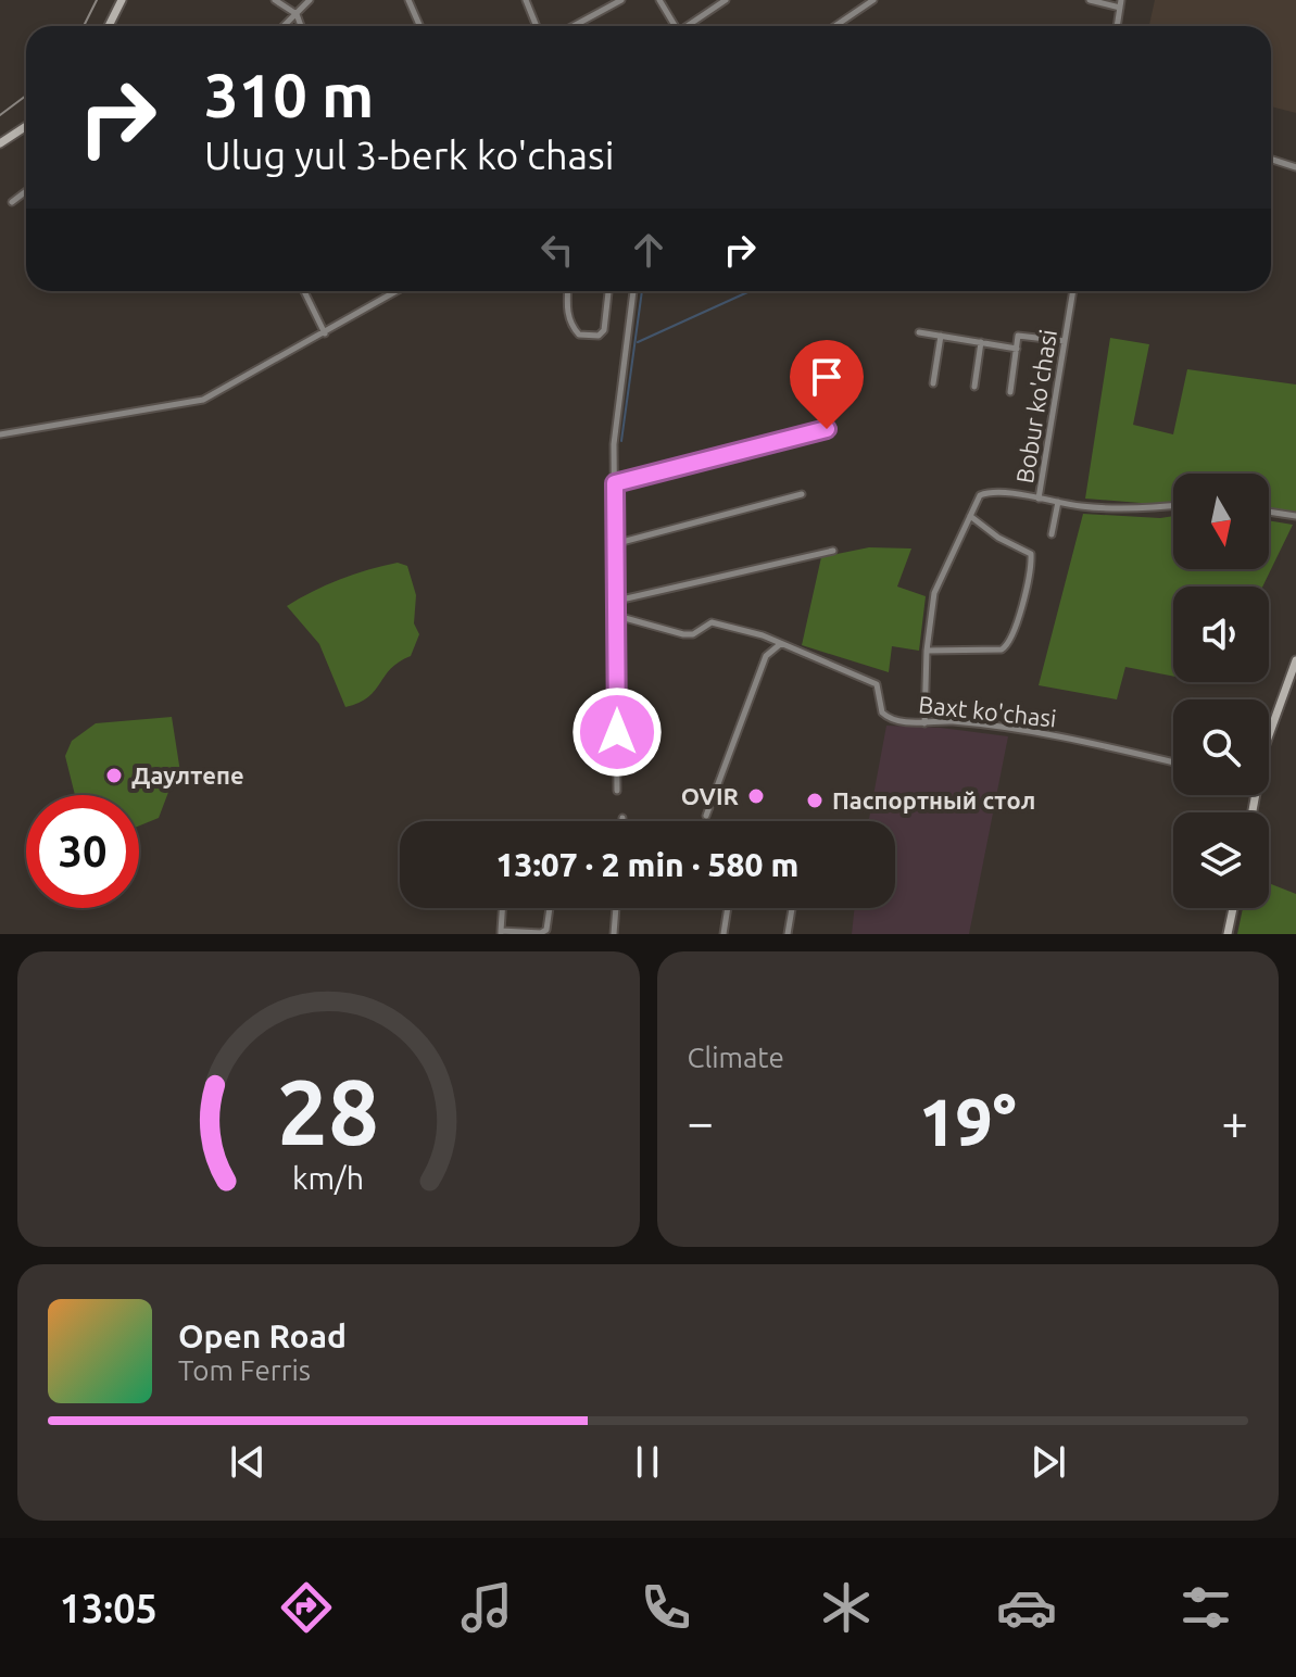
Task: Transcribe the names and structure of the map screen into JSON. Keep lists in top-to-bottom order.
{
  "streets": {
    "street": ["Bobur ko'chasi", "Baxt ko'chasi"]
  },
  "crossings": [
    ["Bobur ko'chasi", "Baxt ko'chasi"]
  ],
  "places": ["Даултепе", "OVIR", "Паспортный стол"],
  "north": "bottom",
  "page": {
    "turn": ["310 m", "Ulug yul 3-berk ko'chasi"],
    "limit": "30",
    "trip": "13:07 · 2 min · 580 m",
    "tile": "Climate",
    "heat": ["−", "19°", "+"],
    "song": ["Open Road", "Tom Ferris"],
    "tabs": "13:05",
    "gauge": ["28", "km/h"]
  }
}
